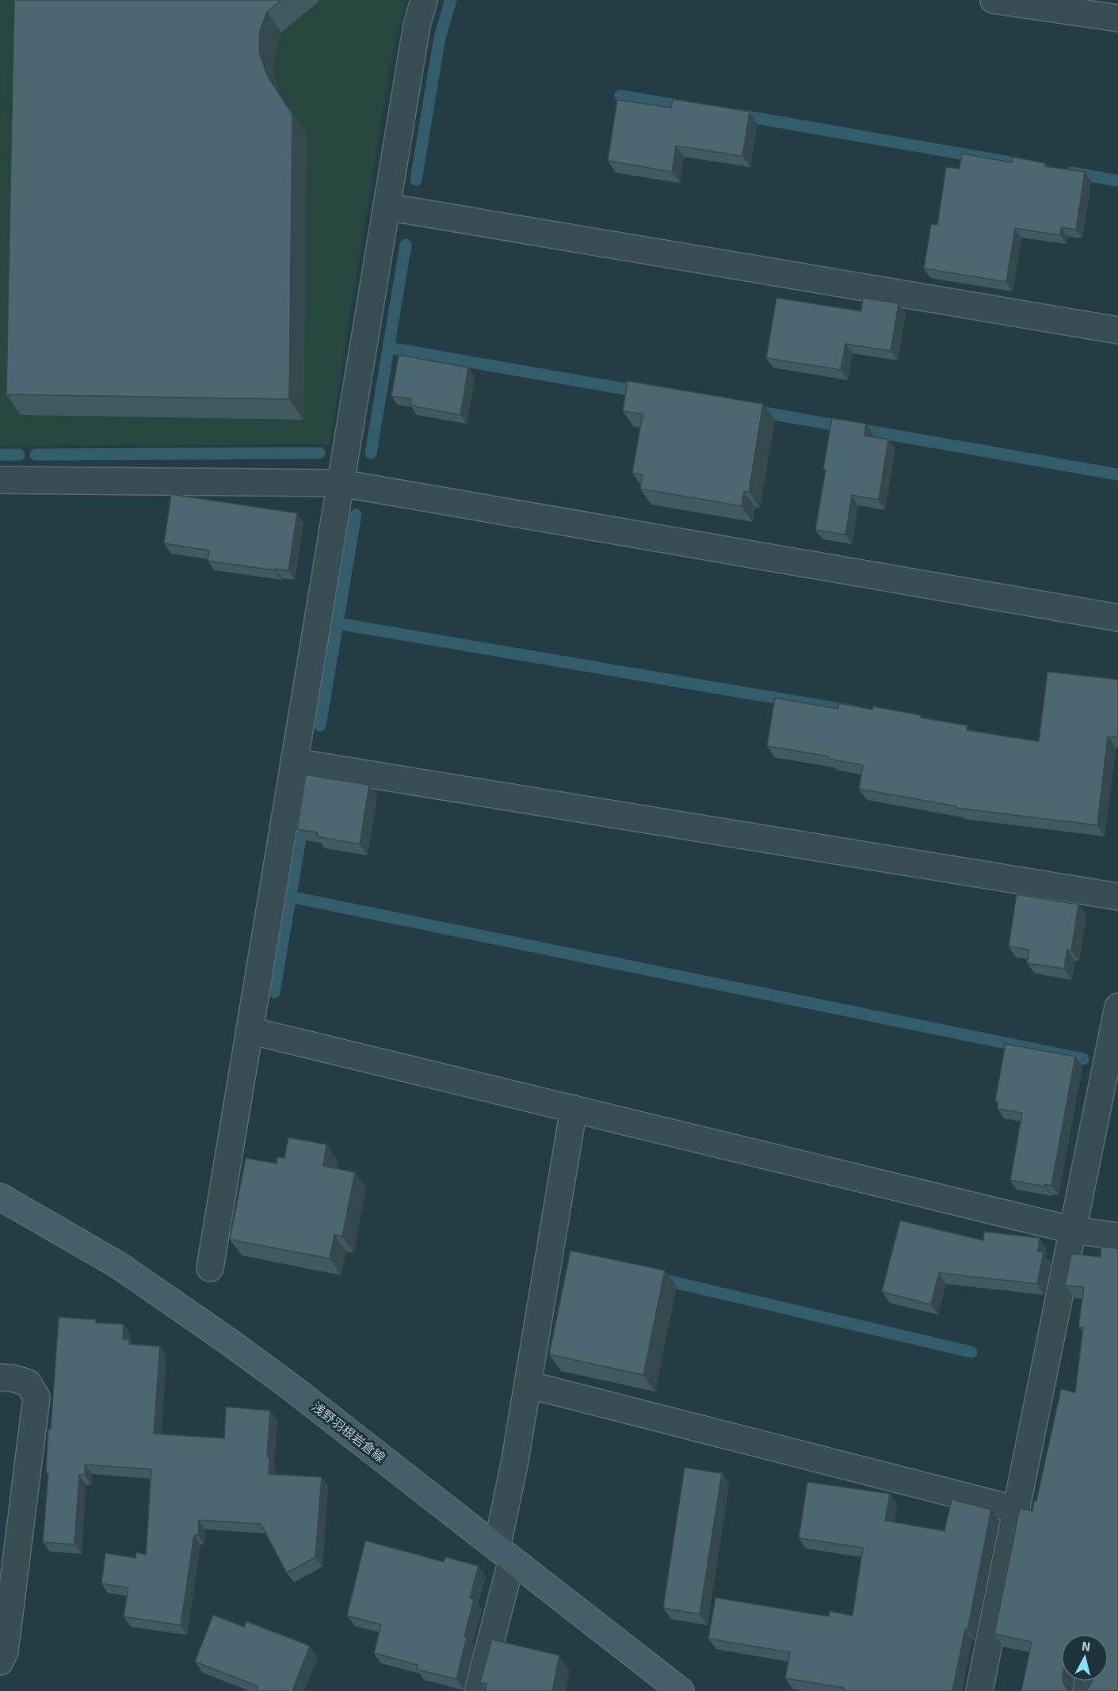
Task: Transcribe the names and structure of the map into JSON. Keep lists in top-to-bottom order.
{
  "streets": {
    "main road": ["浅野羽根岩倉線"]
  },
  "north": "top"
}
